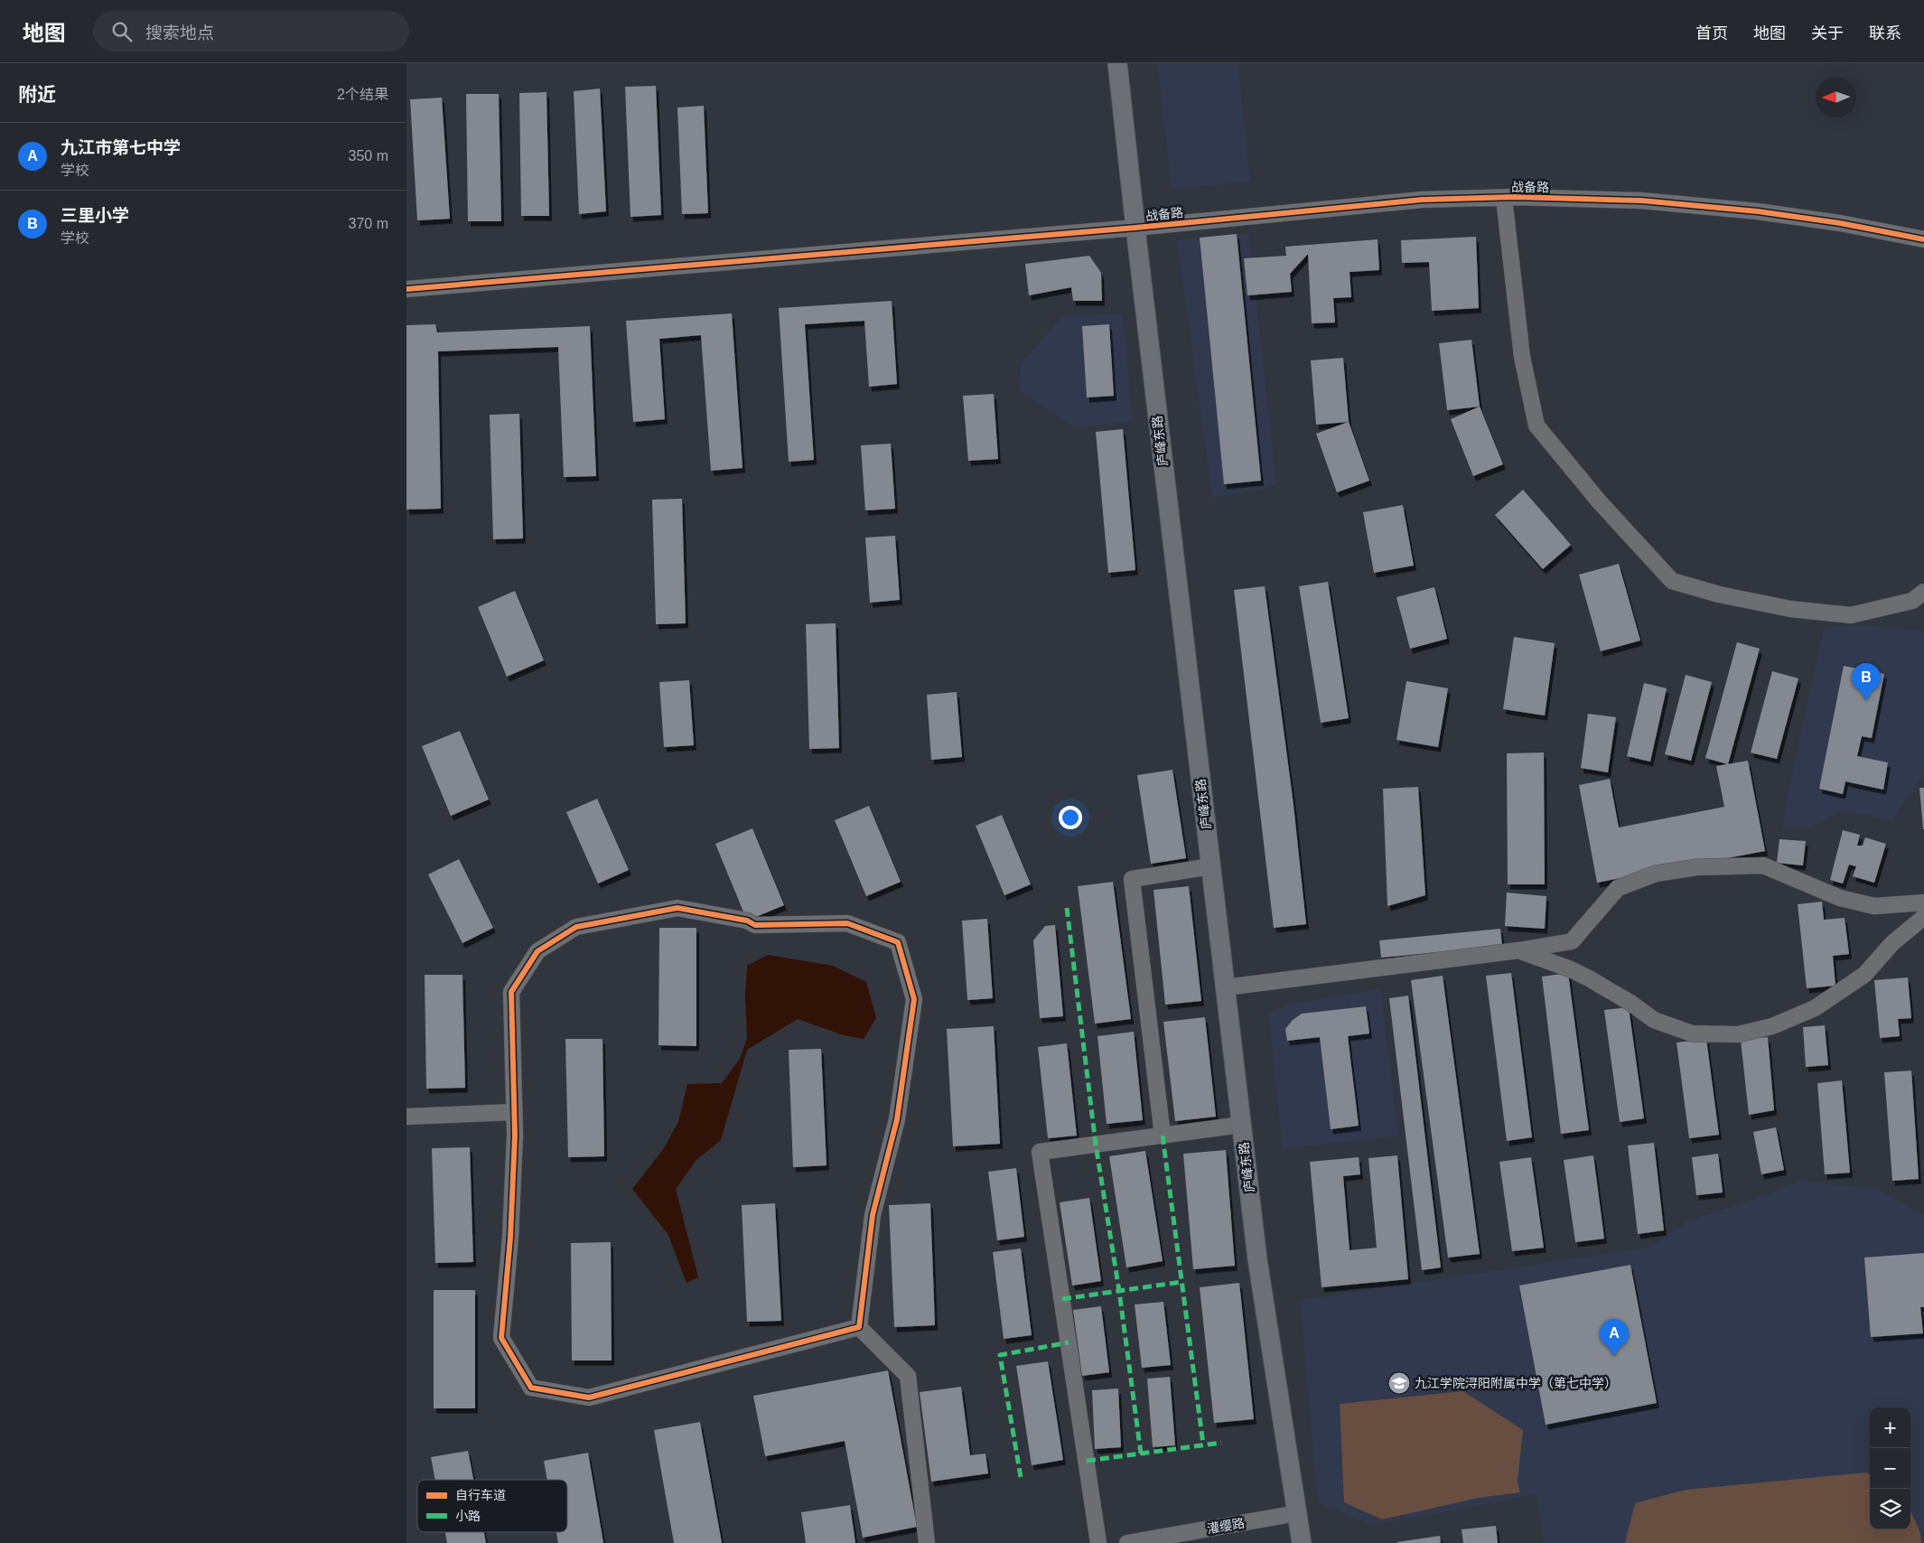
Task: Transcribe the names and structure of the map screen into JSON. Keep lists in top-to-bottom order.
{
  "streets": {
    "main road": ["庐峰东路"],
    "street": ["战备路", "灌缨路"]
  },
  "crossings": [
    ["战备路", "庐峰东路"],
    ["庐峰东路", "灌缨路"]
  ],
  "places": {
    "school or university": ["九江学院浔阳附属中学（第七中学）"]
  },
  "legend": ["自行车道", "小路"],
  "north": "left",
  "page": {
    "header": "地图",
    "search": "搜索地点",
    "nav": [
      "首页",
      "地图",
      "关于",
      "联系"
    ],
    "heading": ["附近", "2个结果"],
    "list": [
      {
        "mark": "A",
        "name": "九江市第七中学",
        "note": "学校",
        "value": "350 m"
      },
      {
        "mark": "B",
        "name": "三里小学",
        "note": "学校",
        "value": "370 m"
      }
    ],
    "pins": ["B", "A"],
    "map_buttons": ["+", "−"]
  }
}
